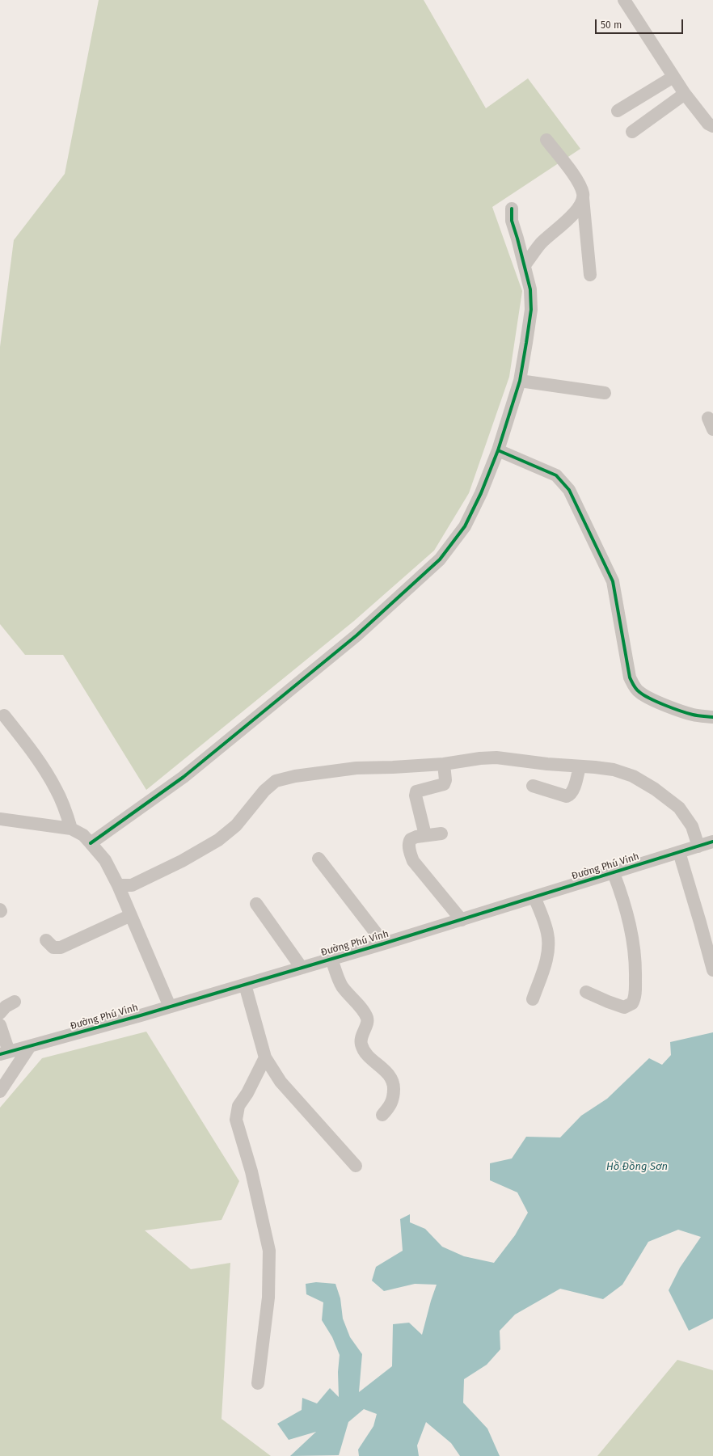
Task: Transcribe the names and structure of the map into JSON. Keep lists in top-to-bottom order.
{
  "streets": {
    "street": ["Đường Phú Vinh"]
  },
  "water": ["Hồ Đồng Sơn"],
  "scale_bar": "50 m"
}
